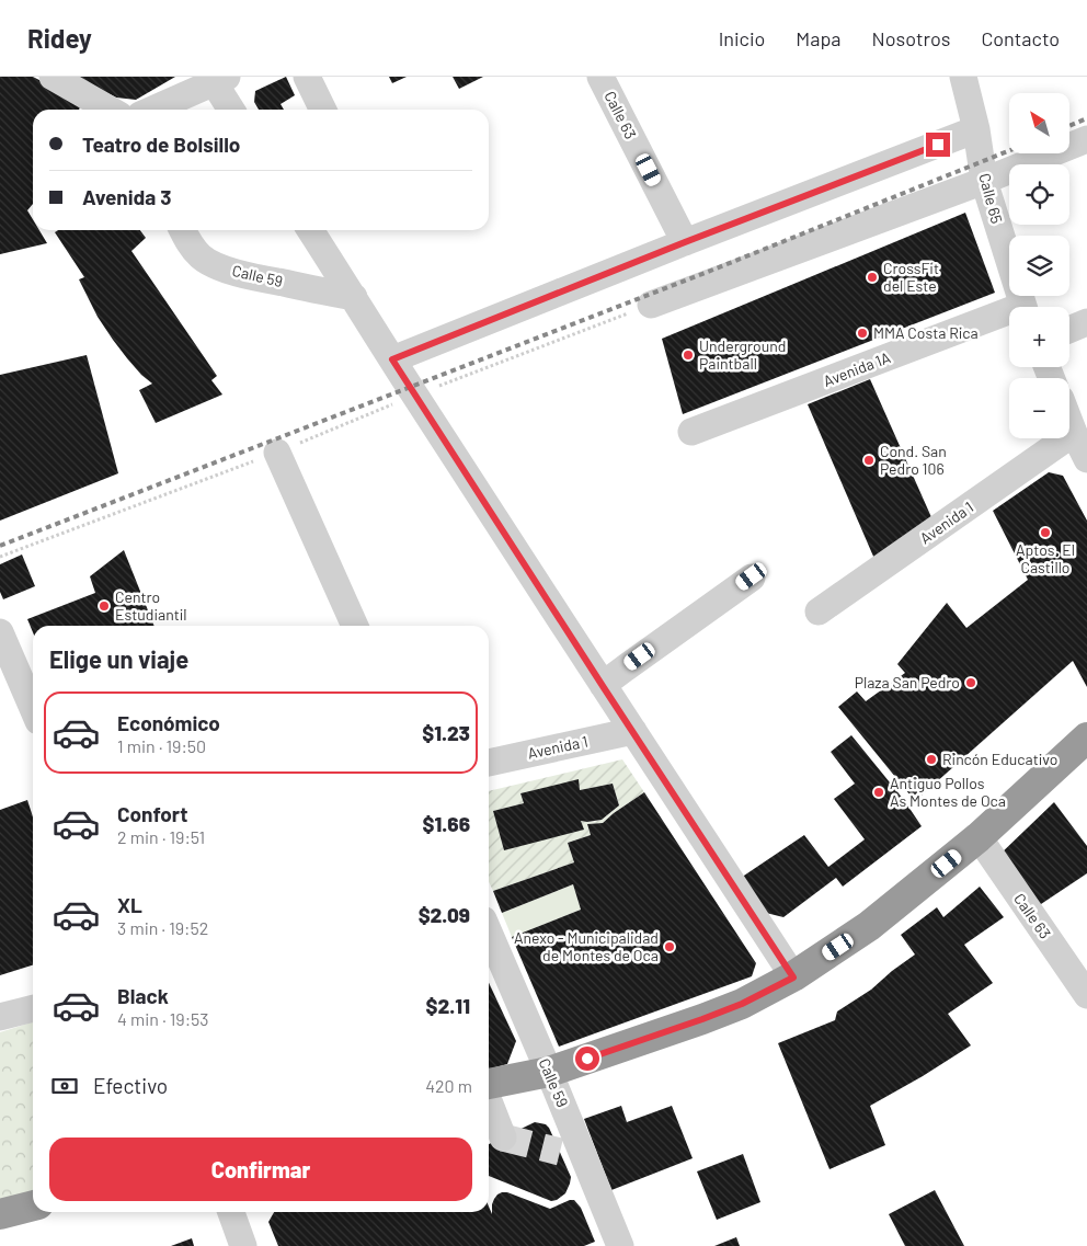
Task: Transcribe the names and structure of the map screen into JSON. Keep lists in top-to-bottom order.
{
  "streets": {
    "street": [
      "Calle 63",
      "Calle 65",
      "Calle 59",
      "Avenida 1A",
      "Avenida 1"
    ]
  },
  "places": [
    "CrossFit del Este",
    "MMA Costa Rica",
    "Underground Paintball",
    "Cond. San Pedro 106",
    "Aptos. El Castillo",
    "Centro Estudiantil",
    "Plaza San Pedro",
    "Rincón Educativo",
    "Antiguo Pollos As Montes de Oca",
    "Anexo - Municipalidad de Montes de Oca"
  ],
  "north": "top left",
  "page": {
    "header": "Ridey",
    "nav": [
      "Inicio",
      "Mapa",
      "Nosotros",
      "Contacto"
    ],
    "map_buttons": ["+", "−"],
    "banner": ["Teatro de Bolsillo", "Avenida 3"],
    "heading": "Elige un viaje",
    "list": [
      {
        "name": "Económico",
        "note": "1 min · 19:50",
        "value": "$1.23"
      },
      {
        "name": "Confort",
        "note": "2 min · 19:51",
        "value": "$1.66"
      },
      {
        "name": "XL",
        "note": "3 min · 19:52",
        "value": "$2.09"
      },
      {
        "name": "Black",
        "note": "4 min · 19:53",
        "value": "$2.11"
      }
    ],
    "pay": ["Efectivo", "420 m"],
    "buttons": "Confirmar"
  }
}
